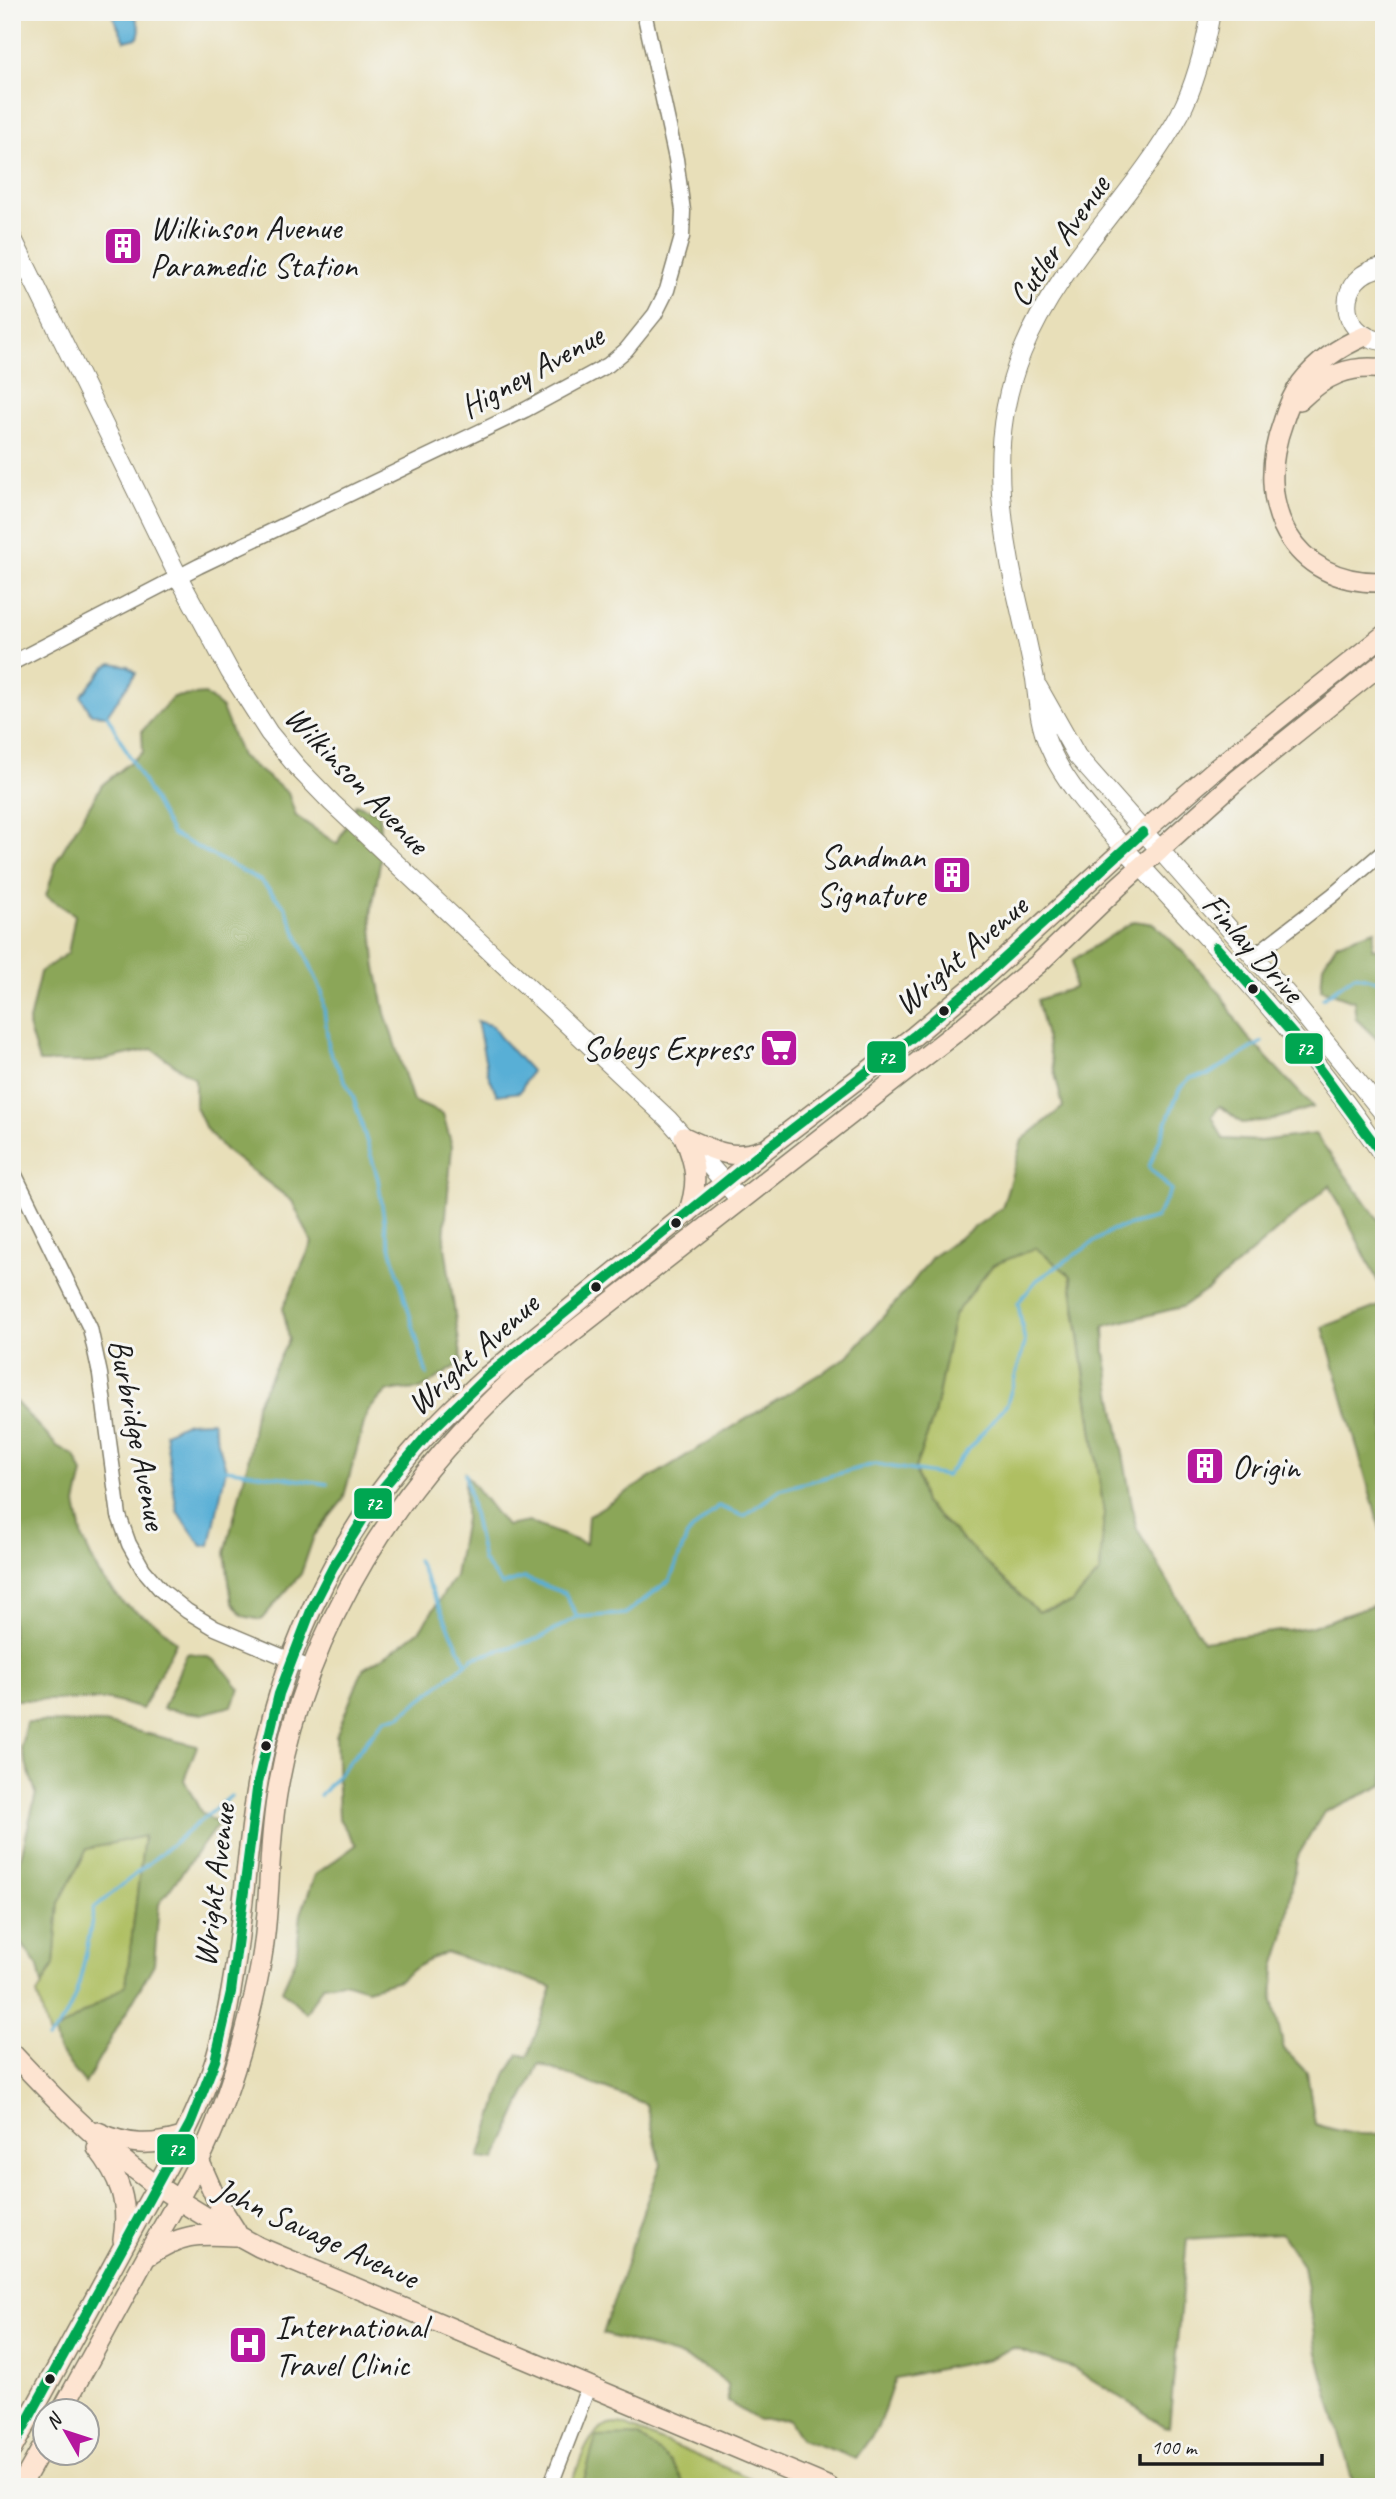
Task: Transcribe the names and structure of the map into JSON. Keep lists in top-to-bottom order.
{
  "streets": {
    "main road": ["Wright Avenue", "John Savage Avenue"],
    "street": [
      "Cutler Avenue",
      "Higney Avenue",
      "Wilkinson Avenue",
      "Finlay Drive",
      "Burbridge Avenue"
    ]
  },
  "crossings": [
    ["Cutler Avenue", "Finlay Drive"],
    ["Cutler Avenue", "Wright Avenue"],
    ["Higney Avenue", "Wilkinson Avenue"],
    ["Wilkinson Avenue", "Wright Avenue"],
    ["Finlay Drive", "Wright Avenue"],
    ["Wright Avenue", "Burbridge Avenue"],
    ["Wright Avenue", "John Savage Avenue"]
  ],
  "places": {
    "building": ["Wilkinson Avenue Paramedic Station", "Sandman Signature", "Origin"],
    "supermarket": ["Sobeys Express"],
    "hospital": ["International Travel Clinic"]
  },
  "lines": ["transit line 72"],
  "scale_bar": "100 m",
  "north": "top left"
}
